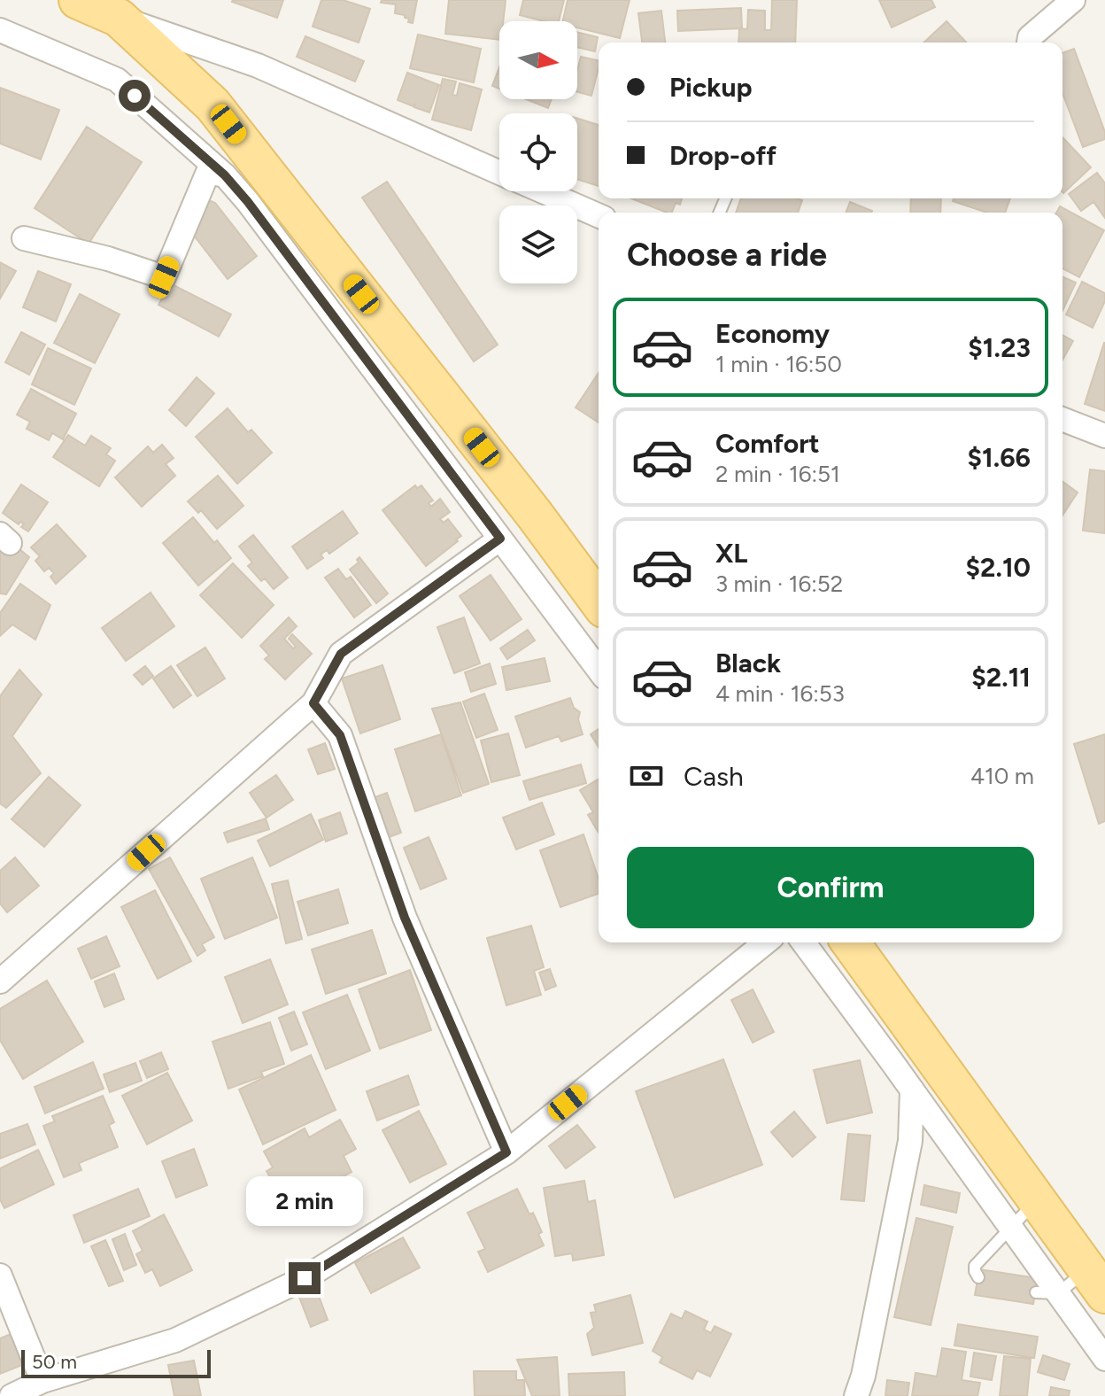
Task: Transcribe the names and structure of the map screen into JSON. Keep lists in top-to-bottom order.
{
  "scale_bar": "50 m",
  "north": "right",
  "page": {
    "banner": ["Pickup", "Drop-off"],
    "heading": "Choose a ride",
    "list": [
      {
        "name": "Economy",
        "note": "1 min · 16:50",
        "value": "$1.23"
      },
      {
        "name": "Comfort",
        "note": "2 min · 16:51",
        "value": "$1.66"
      },
      {
        "name": "XL",
        "note": "3 min · 16:52",
        "value": "$2.10"
      },
      {
        "name": "Black",
        "note": "4 min · 16:53",
        "value": "$2.11"
      }
    ],
    "pay": ["Cash", "410 m"],
    "buttons": "Confirm",
    "bubble": "2 min",
    "scale": "50 m"
  }
}
